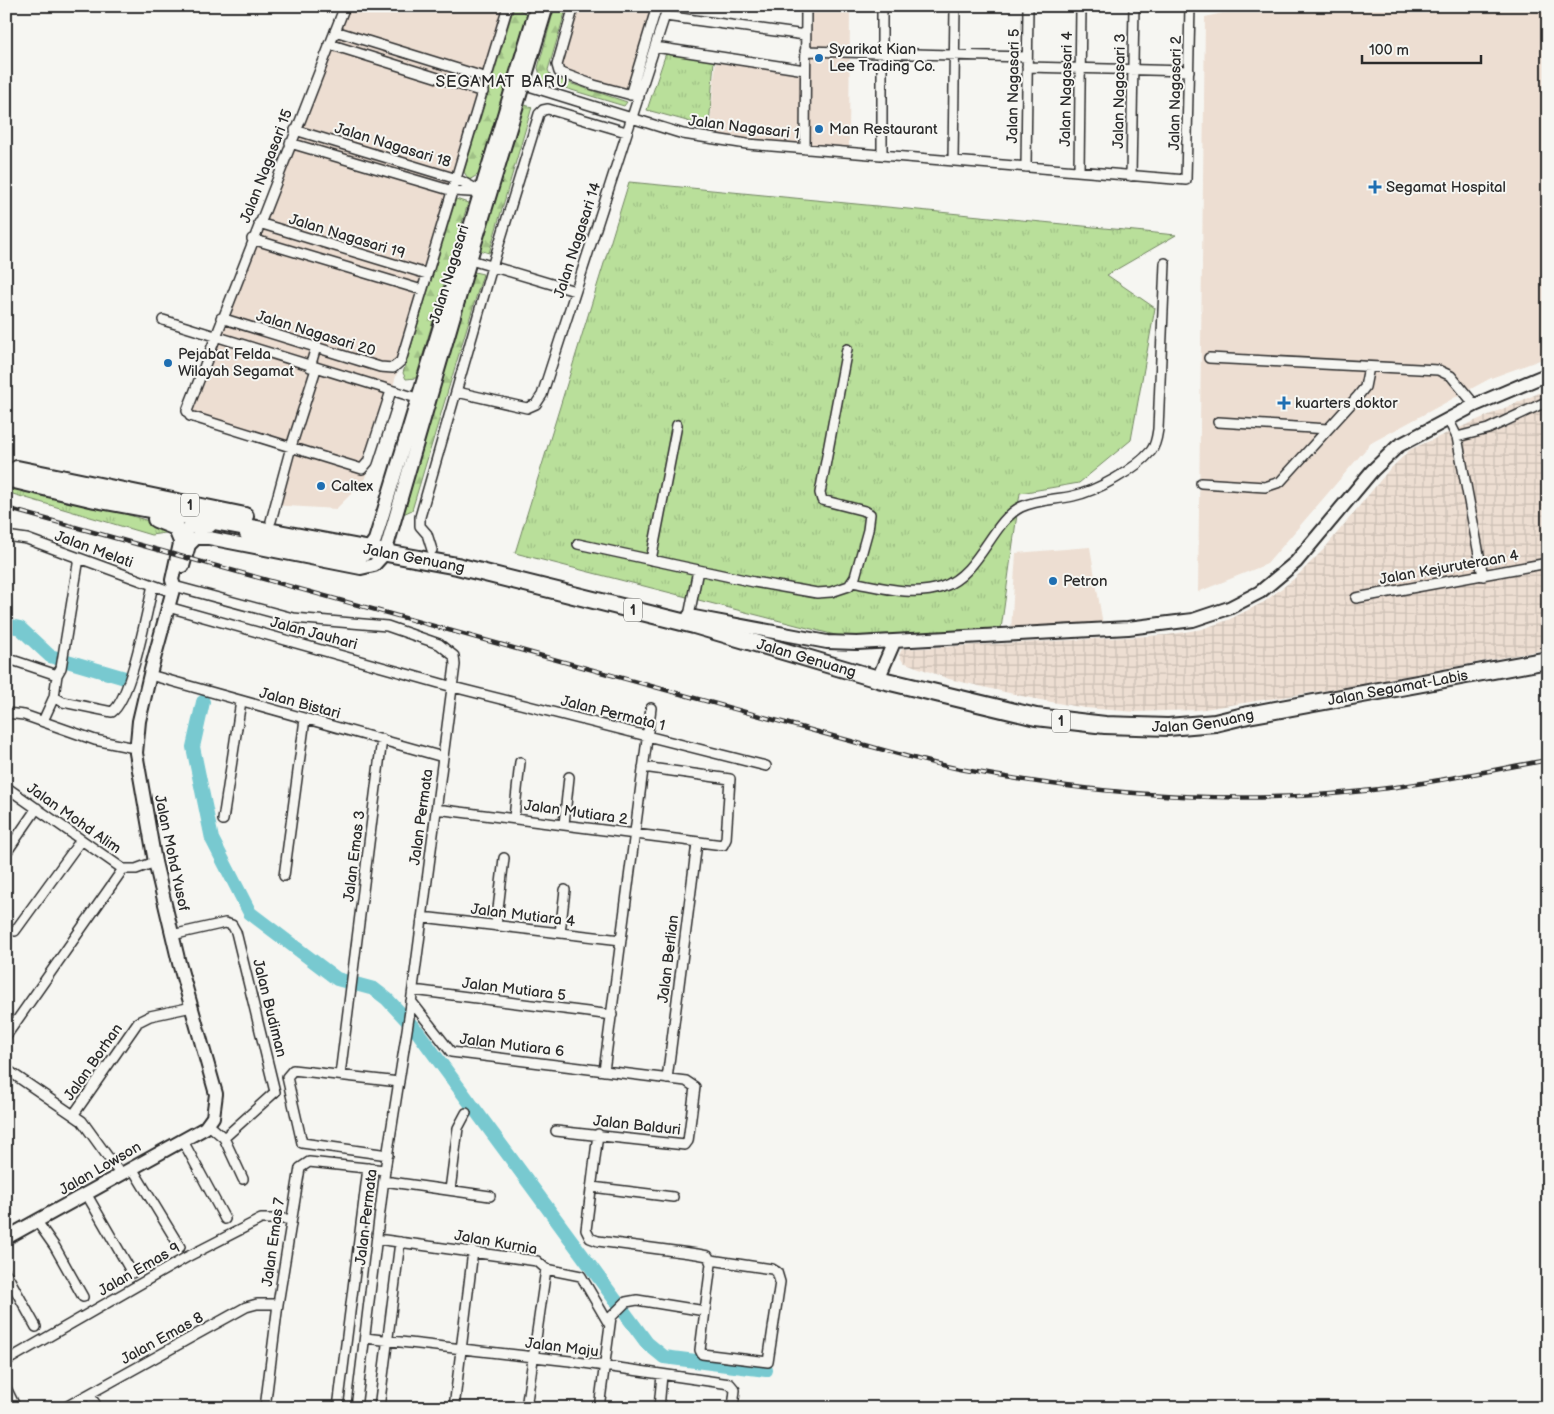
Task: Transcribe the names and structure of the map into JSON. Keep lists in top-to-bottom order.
{
  "streets": {
    "highway": ["1", "Jalan Genuang", "Jalan Segamat-Labis"],
    "street": [
      "Jalan Nagasari 5",
      "Jalan Nagasari 4",
      "Jalan Nagasari 3",
      "Jalan Nagasari 2",
      "Jalan Nagasari 1",
      "Jalan Nagasari 18",
      "Jalan Nagasari 15",
      "Jalan Nagasari 19",
      "Jalan Nagasari 14",
      "Jalan Nagasari",
      "Jalan Nagasari 20",
      "Jalan Melati",
      "Jalan Kejuruteraan 4",
      "Jalan Jauhari",
      "Jalan Bistari",
      "Jalan Permata 1",
      "Jalan Mutiara 2",
      "Jalan Permata",
      "Jalan Mohd Alim",
      "Jalan Mohd Yusof",
      "Jalan Emas 3",
      "Jalan Mutiara 4",
      "Jalan Berlian",
      "Jalan Mutiara 5",
      "Jalan Budiman",
      "Jalan Mutiara 6",
      "Jalan Borhan",
      "Jalan Balduri",
      "Jalan Lowson",
      "Jalan Emas 7",
      "Jalan Kurnia",
      "Jalan Emas 9",
      "Jalan Emas 8",
      "Jalan Maju"
    ]
  },
  "crossings": [
    ["Jalan Nagasari 5", "Jalan Nagasari 1"],
    ["Jalan Nagasari 4", "Jalan Nagasari 1"],
    ["Jalan Nagasari 3", "Jalan Nagasari 1"],
    ["Jalan Nagasari 2", "Jalan Nagasari 1"],
    ["Jalan Nagasari 1", "Jalan Nagasari 14"],
    ["Jalan Nagasari 1", "Jalan Nagasari"],
    ["Jalan Nagasari 18", "Jalan Nagasari 15"],
    ["Jalan Nagasari 18", "Jalan Nagasari"],
    ["Jalan Nagasari 15", "Jalan Nagasari 19"],
    ["Jalan Nagasari 15", "Jalan Nagasari 20"],
    ["Jalan Nagasari", "Jalan Genuang"],
    ["Jalan Melati", "Jalan Permata"],
    ["Jalan Melati", "Jalan Mohd Yusof"],
    ["Jalan Genuang", "Jalan Segamat-Labis"],
    ["Jalan Jauhari", "Jalan Permata 1"],
    ["Jalan Jauhari", "Jalan Permata"],
    ["Jalan Jauhari", "Jalan Mohd Yusof"],
    ["Jalan Bistari", "Jalan Permata"],
    ["Jalan Bistari", "Jalan Mohd Yusof"],
    ["Jalan Bistari", "Jalan Emas 3"],
    ["Jalan Permata 1", "Jalan Permata"],
    ["Jalan Mutiara 2", "Jalan Permata"],
    ["Jalan Permata", "Jalan Mutiara 4"],
    ["Jalan Permata", "Jalan Mutiara 5"],
    ["Jalan Permata", "Jalan Mutiara 6"],
    ["Jalan Permata", "Jalan Emas 7"],
    ["Jalan Permata", "Jalan Kurnia"],
    ["Jalan Permata", "Jalan Maju"],
    ["Jalan Mohd Alim", "Jalan Mohd Yusof"],
    ["Jalan Mohd Yusof", "Jalan Budiman"],
    ["Jalan Mohd Yusof", "Jalan Borhan"],
    ["Jalan Mohd Yusof", "Jalan Lowson"],
    ["Jalan Berlian", "Jalan Mutiara 6"],
    ["Jalan Berlian", "Jalan Balduri"],
    ["Jalan Mutiara 6", "Jalan Balduri"],
    ["Jalan Emas 7", "Jalan Emas 9"],
    ["Jalan Emas 7", "Jalan Emas 8"]
  ],
  "districts": ["SEGAMAT BARU"],
  "places": {
    "other": [
      "Syarikat Kian Lee Trading Co.",
      "Man Restaurant",
      "Pejabat Felda Wilayah Segamat",
      "Caltex",
      "Petron"
    ],
    "health": ["Segamat Hospital", "kuarters doktor"]
  },
  "scale_bar": "100 m"
}
